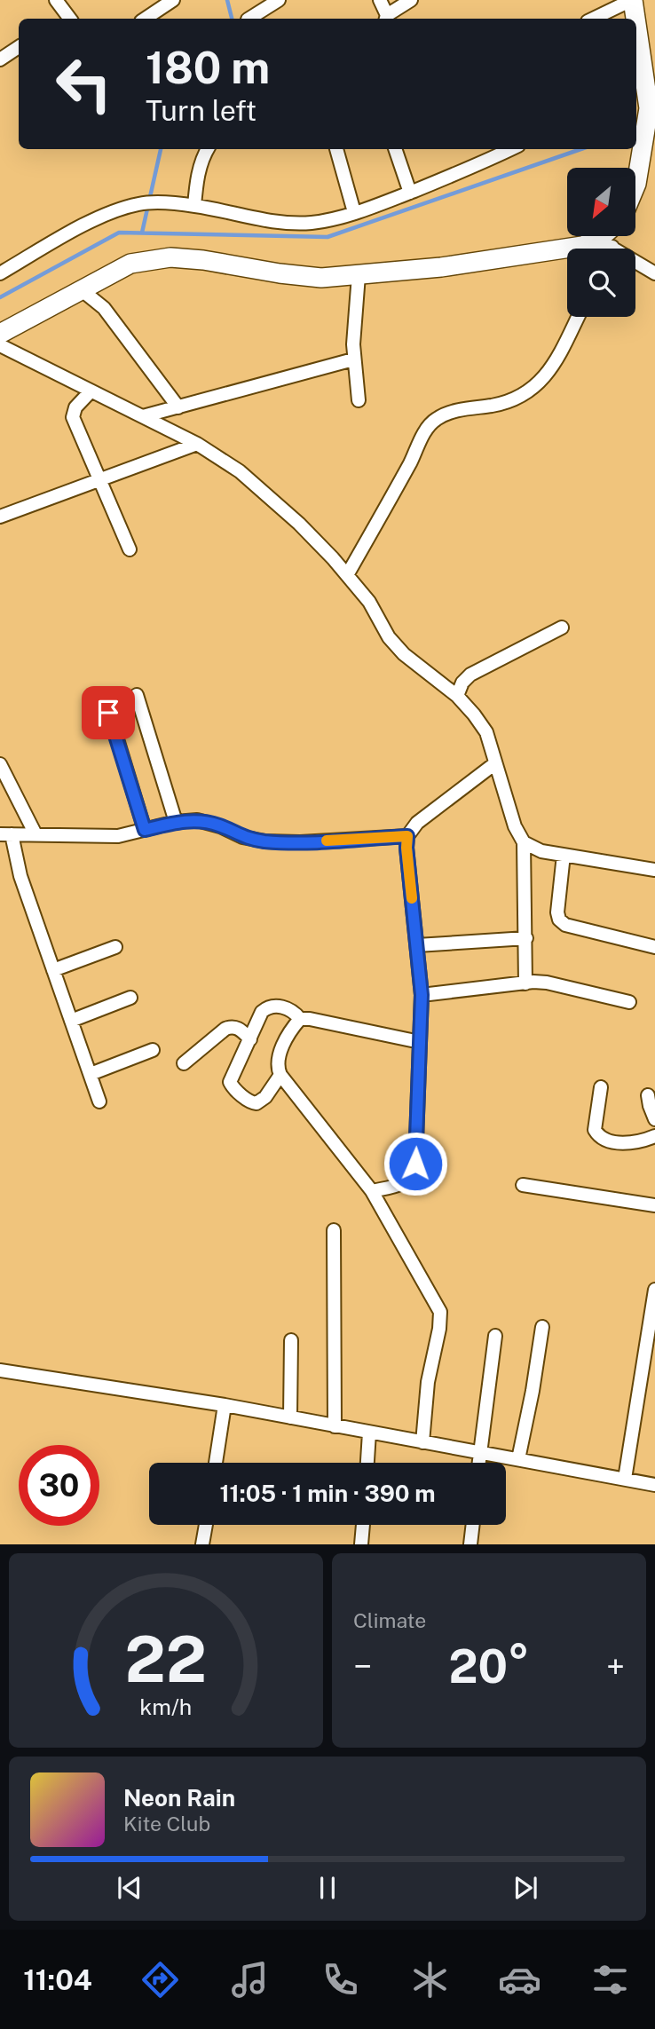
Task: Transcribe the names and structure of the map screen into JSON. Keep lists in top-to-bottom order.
{
  "north": "bottom left",
  "page": {
    "turn": ["180 m", "Turn left"],
    "limit": "30",
    "trip": "11:05 · 1 min · 390 m",
    "tile": "Climate",
    "heat": ["−", "20°", "+"],
    "song": ["Neon Rain", "Kite Club"],
    "tabs": "11:04",
    "gauge": ["22", "km/h"]
  }
}
